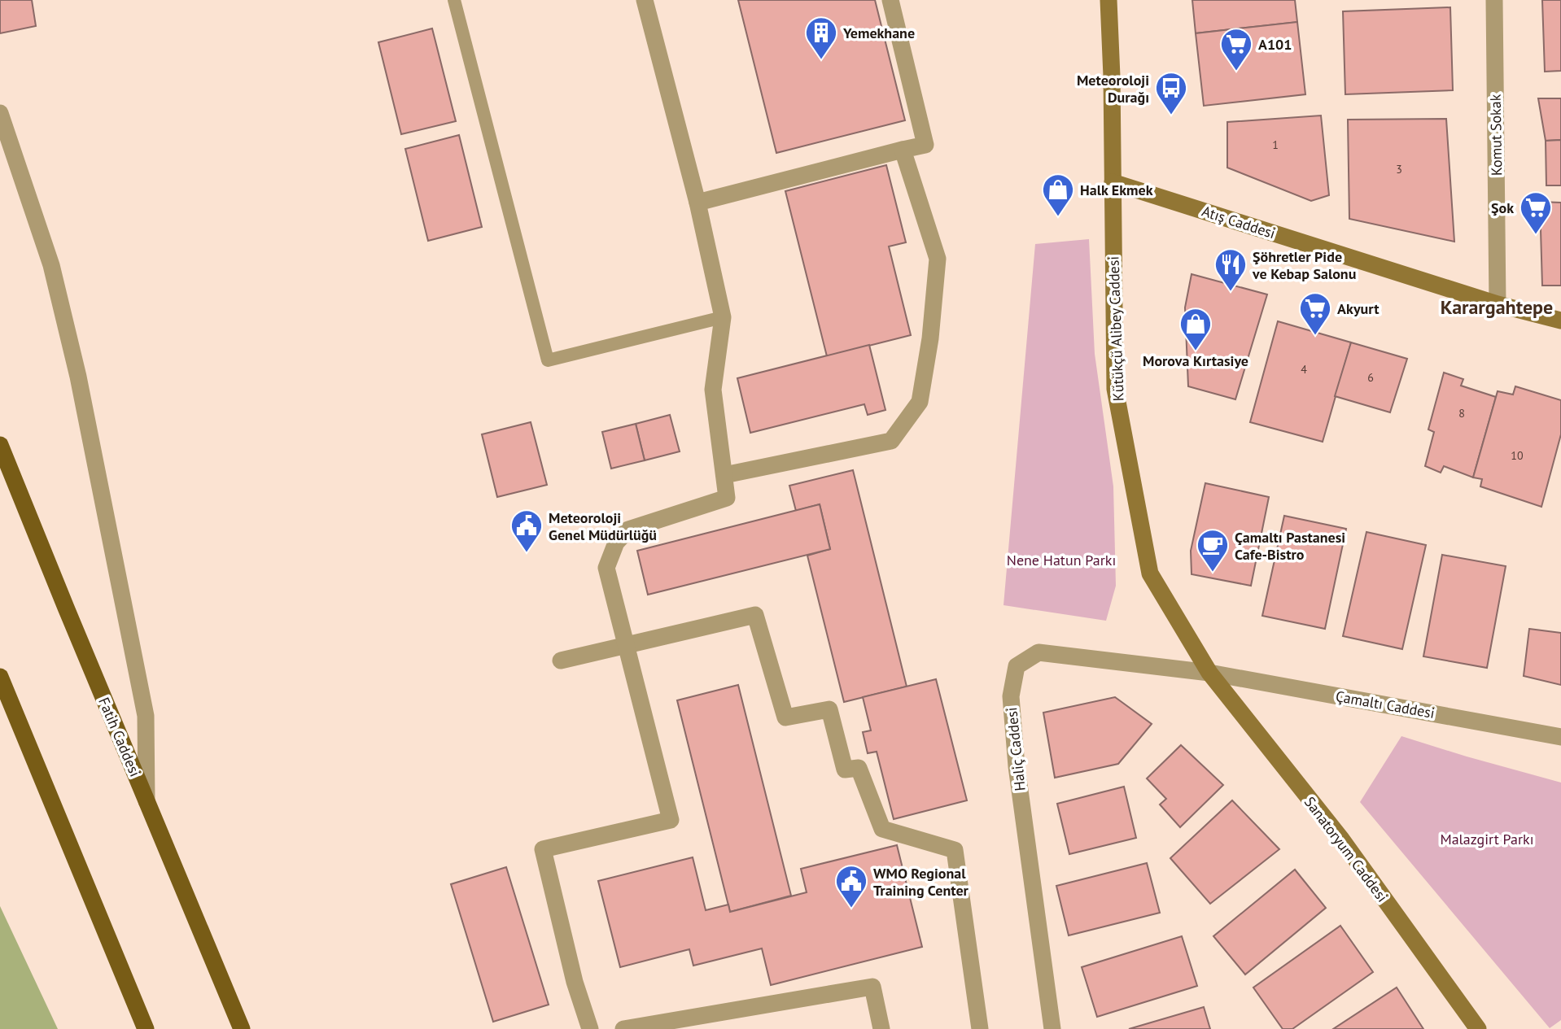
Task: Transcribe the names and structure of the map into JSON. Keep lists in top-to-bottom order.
{
  "streets": {
    "main road": [
      "Atış Caddesi",
      "Kütükçü Alibey Caddesi",
      "Fatih Caddesi",
      "Sanatoryum Caddesi"
    ],
    "street": ["Komut Sokak", "Çamaltı Caddesi", "Haliç Caddesi"]
  },
  "crossings": [
    ["Komut Sokak", "Atış Caddesi"],
    ["Atış Caddesi", "Kütükçü Alibey Caddesi"],
    ["Kütükçü Alibey Caddesi", "Çamaltı Caddesi"],
    ["Kütükçü Alibey Caddesi", "Haliç Caddesi"],
    ["Kütükçü Alibey Caddesi", "Sanatoryum Caddesi"],
    ["Çamaltı Caddesi", "Haliç Caddesi"],
    ["Çamaltı Caddesi", "Sanatoryum Caddesi"],
    ["Haliç Caddesi", "Sanatoryum Caddesi"]
  ],
  "districts": ["Karargahtepe"],
  "parks": ["Nene Hatun Parkı", "Malazgirt Parkı"],
  "places": {
    "building": ["Yemekhane"],
    "supermarket": ["A101", "Şok", "Akyurt"],
    "bus stop": ["Meteoroloji Durağı"],
    "shop": ["Halk Ekmek", "Morova Kırtasiye"],
    "restaurant": ["Şöhretler Pide ve Kebap Salonu"],
    "public building": ["Meteoroloji Genel Müdürlüğü", "WMO Regional Training Center"],
    "cafe": ["Çamaltı Pastanesi Cafe-Bistro"]
  },
  "house_numbers": [
    "1",
    "3",
    "4",
    "6",
    "8",
    "10"
  ]
}
